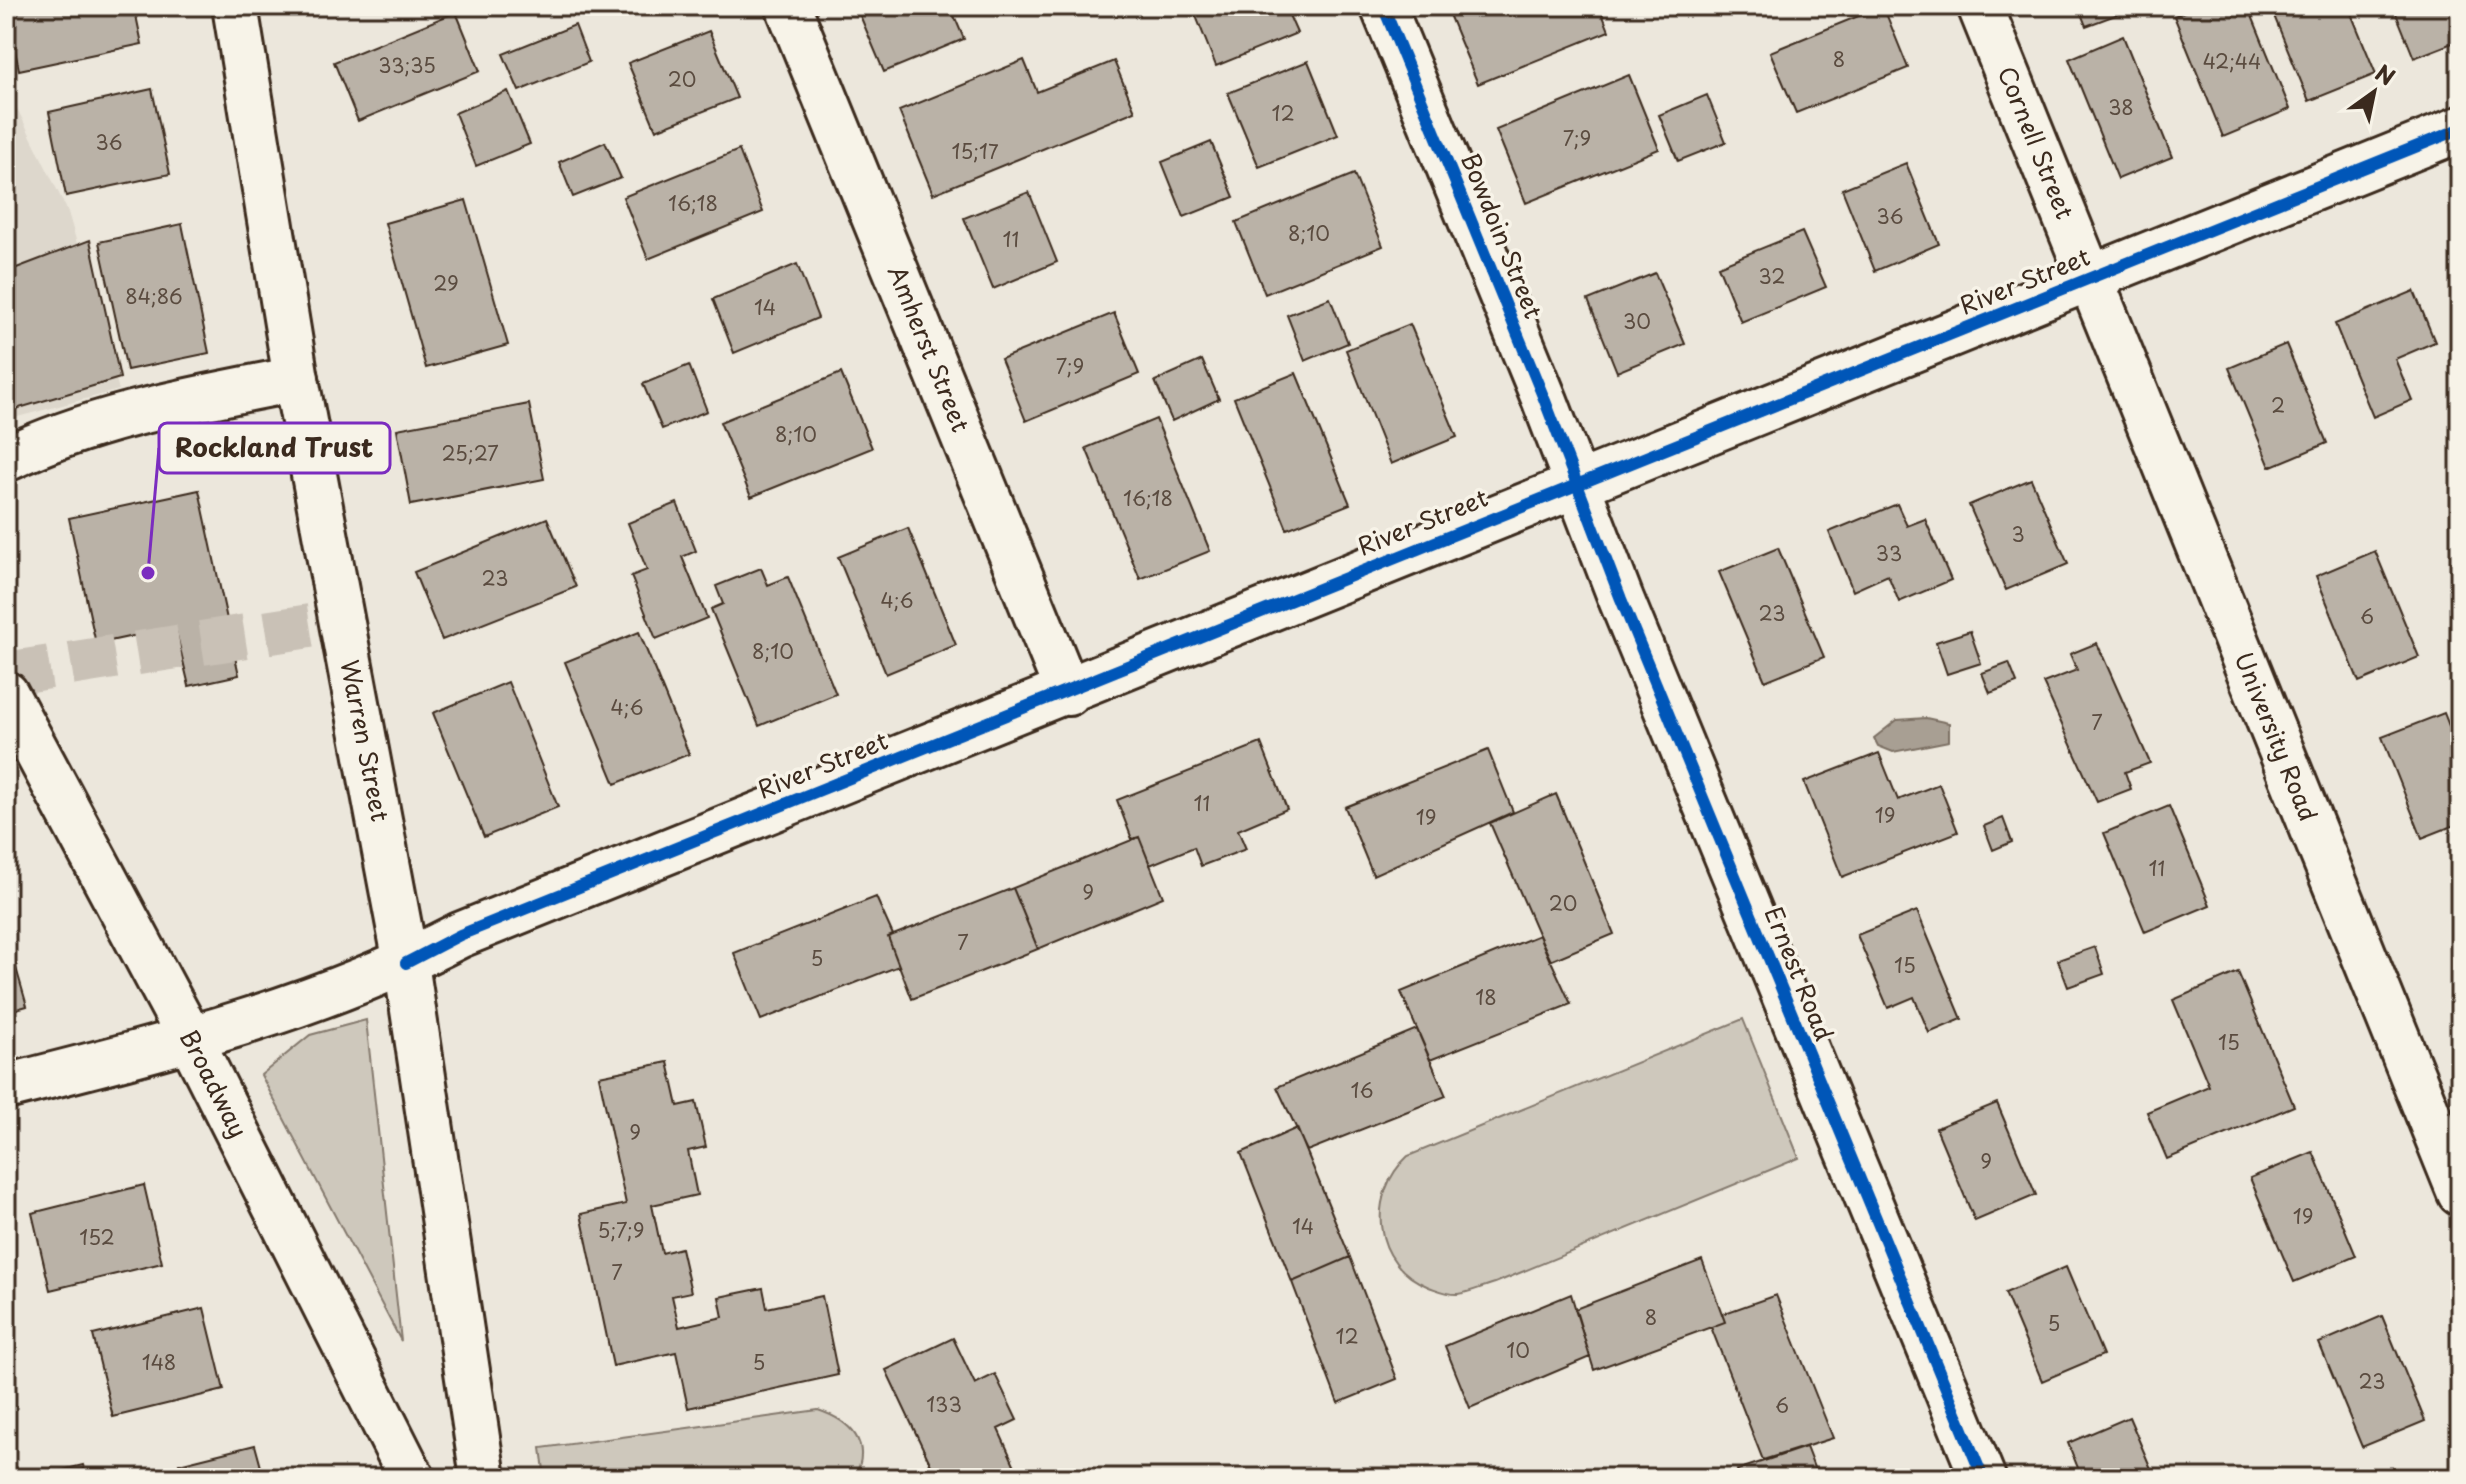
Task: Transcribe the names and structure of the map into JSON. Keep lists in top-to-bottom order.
{
  "streets": {
    "street": [
      "Cornell Street",
      "Bowdoin Street",
      "River Street",
      "Amherst Street",
      "University Road",
      "Warren Street",
      "Ernest Road",
      "Broadway"
    ]
  },
  "crossings": [
    ["Cornell Street", "River Street"],
    ["Cornell Street", "University Road"],
    ["Bowdoin Street", "River Street"],
    ["Bowdoin Street", "Ernest Road"],
    ["River Street", "Amherst Street"],
    ["River Street", "University Road"],
    ["River Street", "Warren Street"],
    ["River Street", "Ernest Road"],
    ["River Street", "Broadway"]
  ],
  "places": ["Rockland Trust"],
  "house_numbers": [
    "8",
    "42;44",
    "33;35",
    "20",
    "38",
    "12",
    "7;9",
    "36",
    "15;17",
    "16;18",
    "36",
    "8;10",
    "11",
    "32",
    "29",
    "84;86",
    "14",
    "30",
    "7;9",
    "2",
    "8;10",
    "25;27",
    "16;18",
    "3",
    "33",
    "23",
    "4;6",
    "23",
    "6",
    "8;10",
    "4;6",
    "7",
    "11",
    "19",
    "19",
    "11",
    "9",
    "20",
    "7",
    "5",
    "15",
    "18",
    "15",
    "16",
    "9",
    "9",
    "19",
    "14",
    "5;7;9",
    "152",
    "7",
    "8",
    "5",
    "12",
    "10",
    "148",
    "5",
    "23",
    "133",
    "6"
  ],
  "north": "top right"
}
